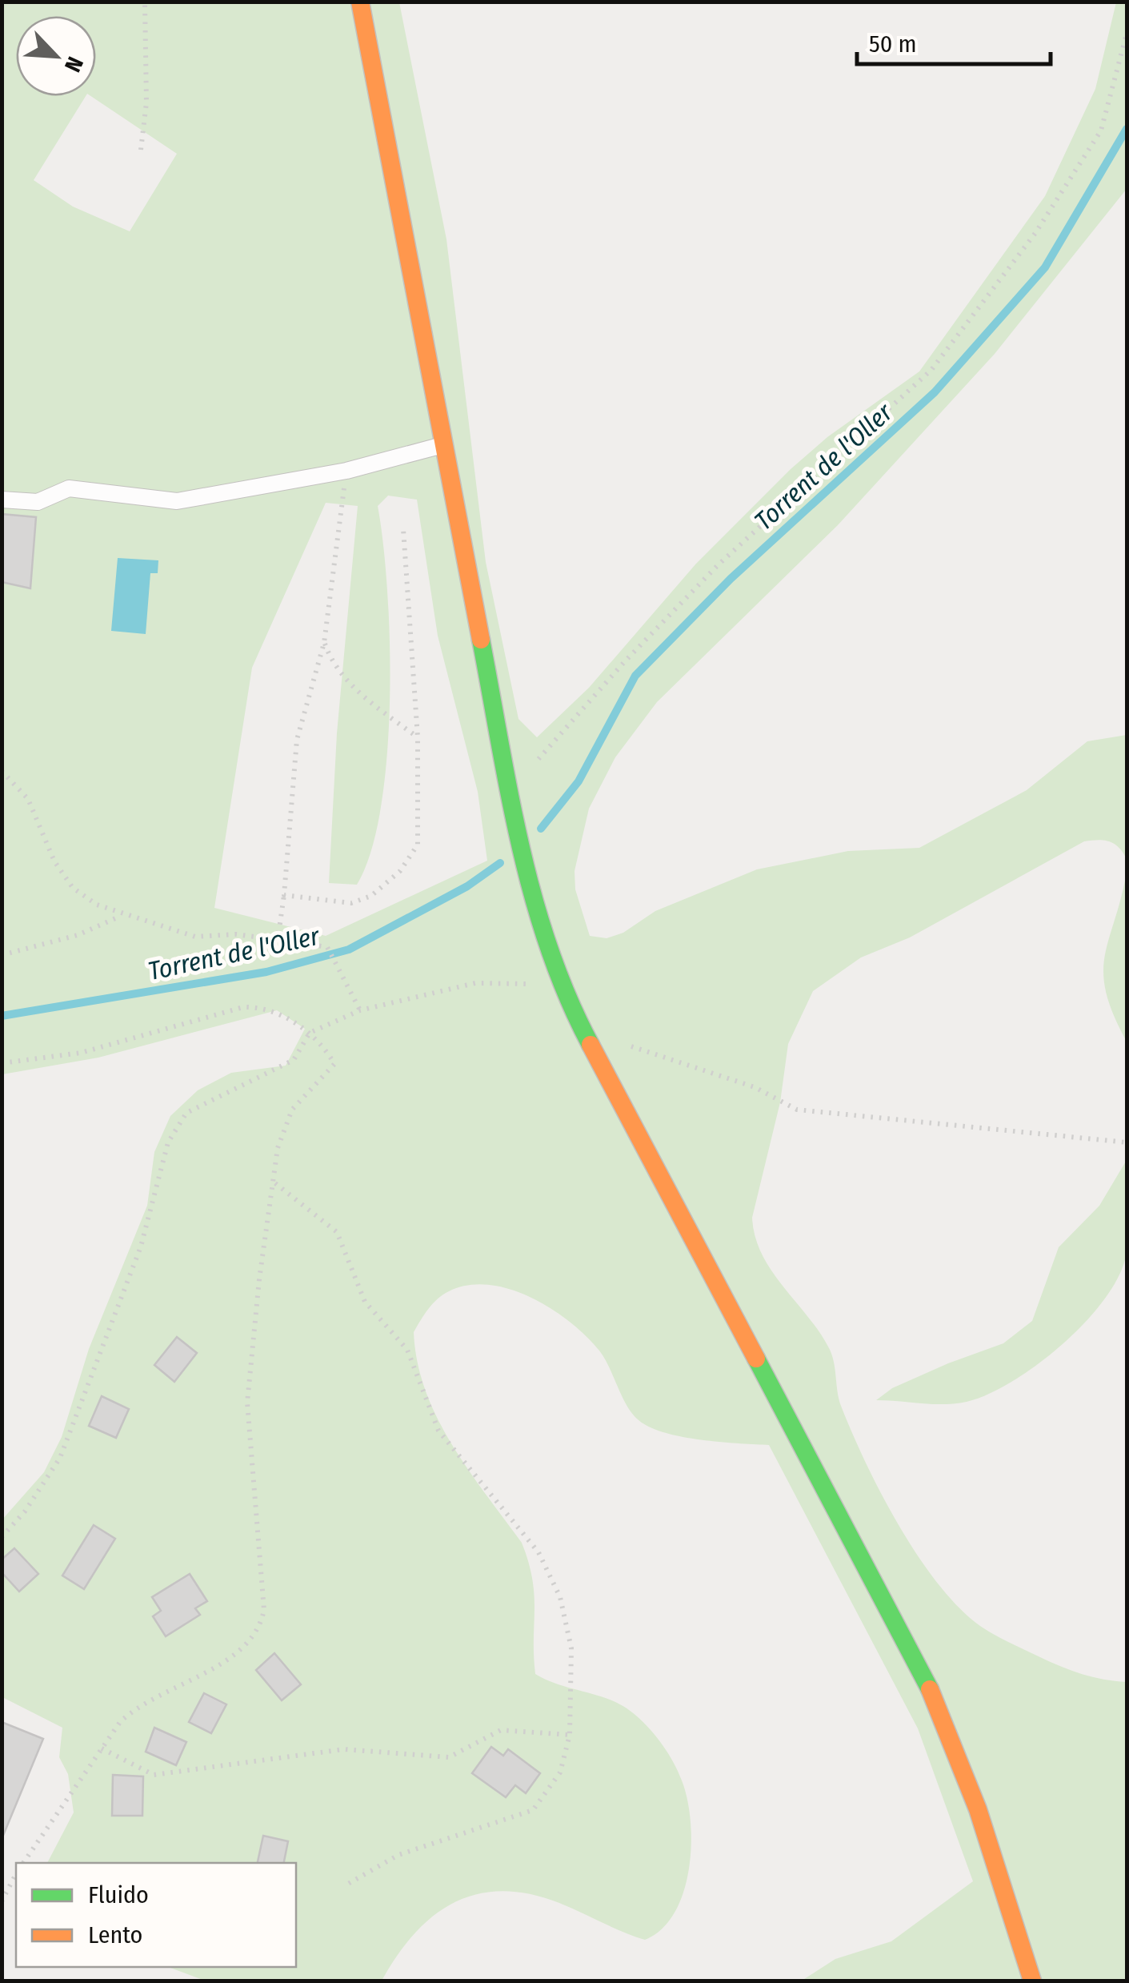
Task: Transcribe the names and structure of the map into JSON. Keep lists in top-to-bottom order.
{
  "water": ["Torrent de l'Oller"],
  "legend": ["Fluido", "Lento"],
  "scale_bar": "50 m",
  "north": "bottom right"
}
